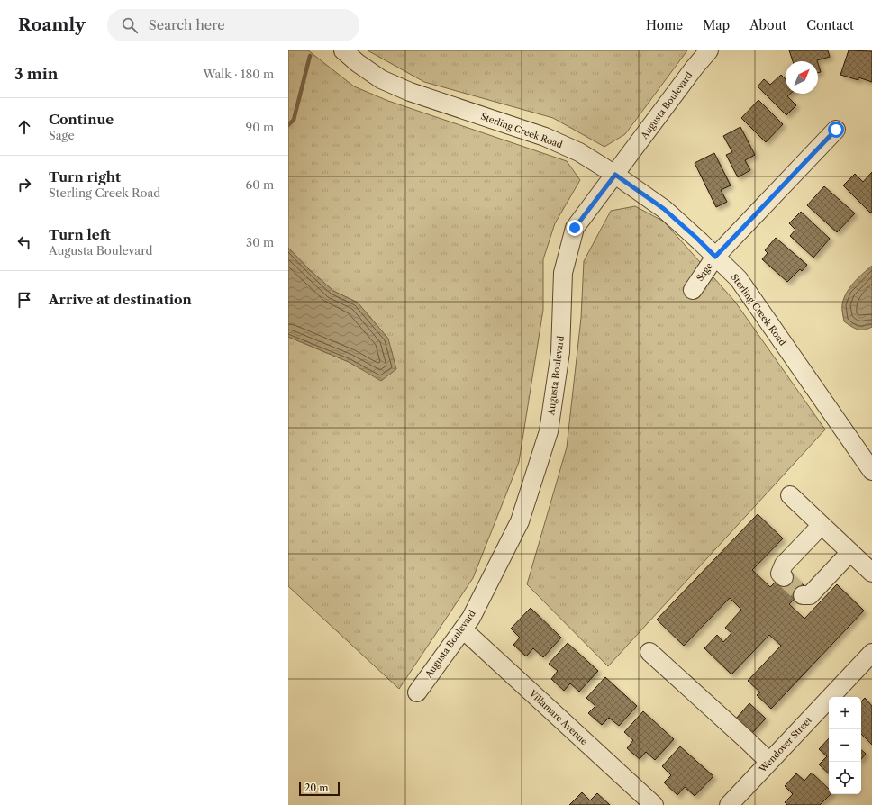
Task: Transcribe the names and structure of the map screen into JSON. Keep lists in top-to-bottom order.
{
  "streets": {
    "street": [
      "Augusta Boulevard",
      "Sterling Creek Road",
      "Sage",
      "Villamare Avenue",
      "Wendover Street"
    ]
  },
  "crossings": [
    ["Augusta Boulevard", "Sterling Creek Road"],
    ["Augusta Boulevard", "Villamare Avenue"],
    ["Sterling Creek Road", "Sage"]
  ],
  "scale_bar": "20 m",
  "north": "top right",
  "page": {
    "header": "Roamly",
    "search": "Search here",
    "nav": [
      "Home",
      "Map",
      "About",
      "Contact"
    ],
    "heading": ["3 min", "Walk · 180 m"],
    "list": [
      ["Continue", "Sage", "90 m"],
      ["Turn right", "Sterling Creek Road", "60 m"],
      ["Turn left", "Augusta Boulevard", "30 m"],
      "Arrive at destination"
    ],
    "map_buttons": ["+", "−"],
    "scale": "20 m"
  }
}
